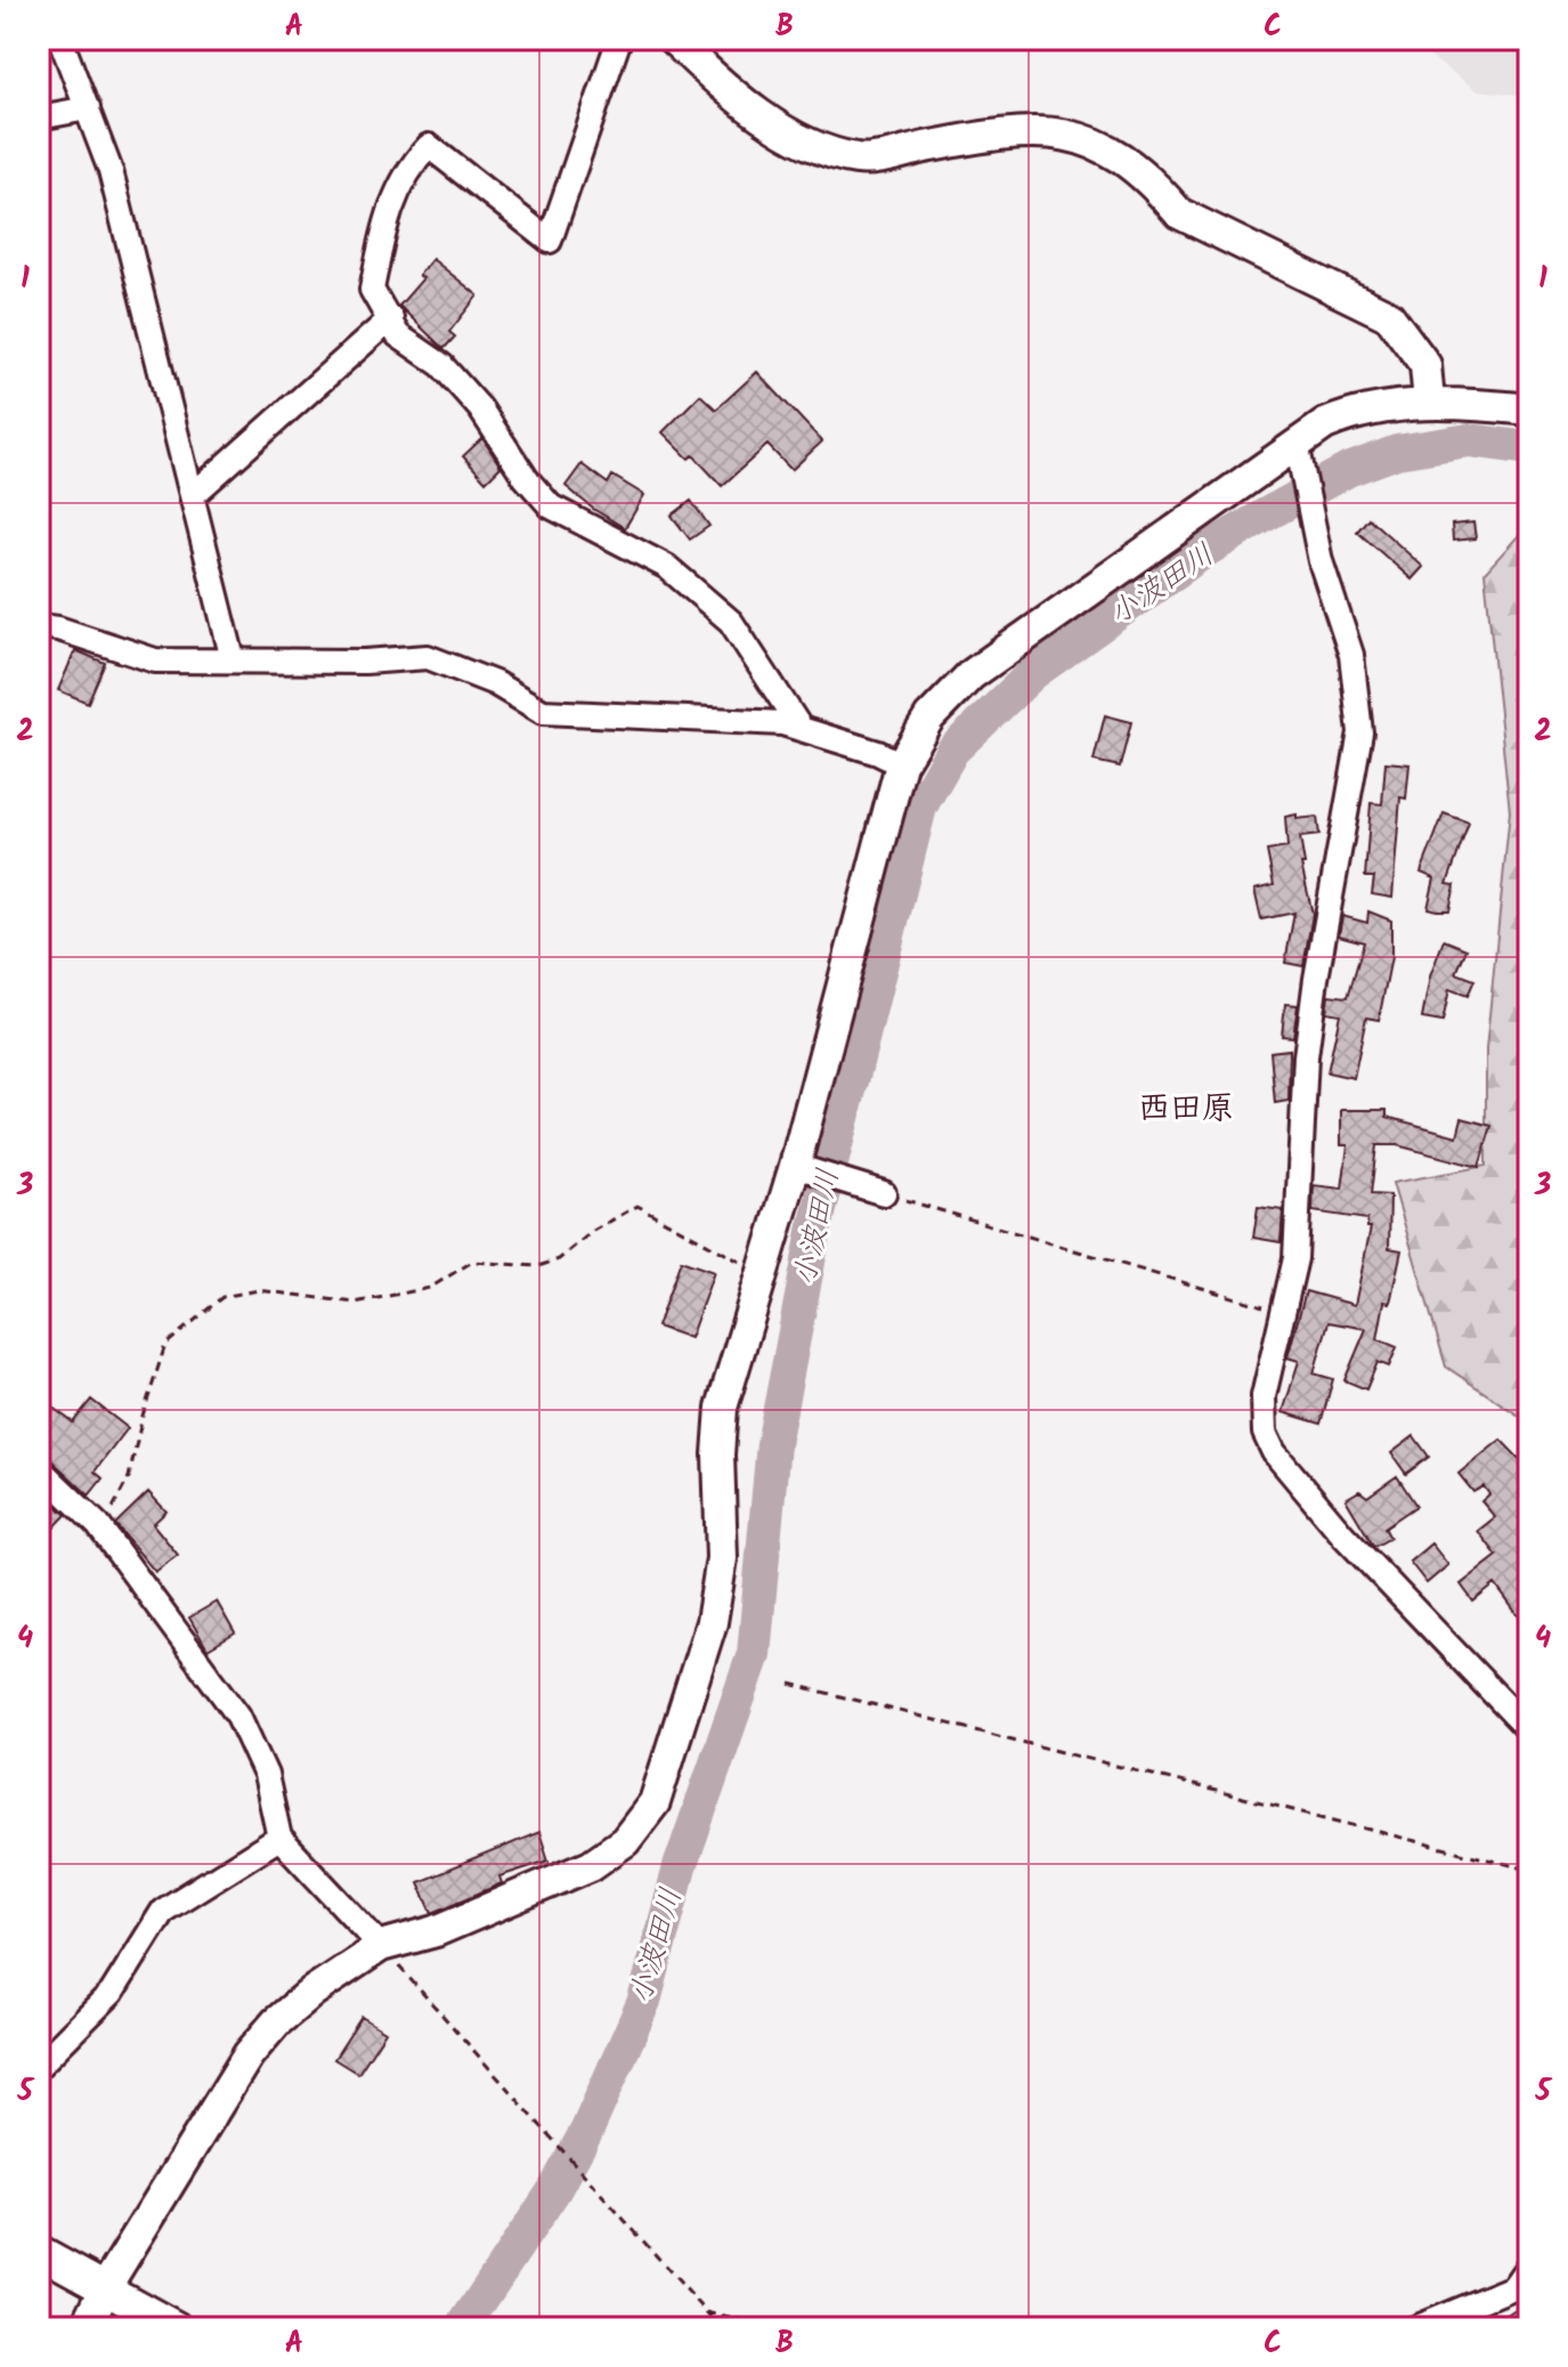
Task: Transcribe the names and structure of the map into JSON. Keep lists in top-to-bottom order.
{
  "districts": ["西田原"],
  "water": ["小波田川"],
  "grid": {
    "columns": ["A", "B", "C"],
    "rows": [
      "1",
      "2",
      "3",
      "4",
      "5"
    ]
  }
}
